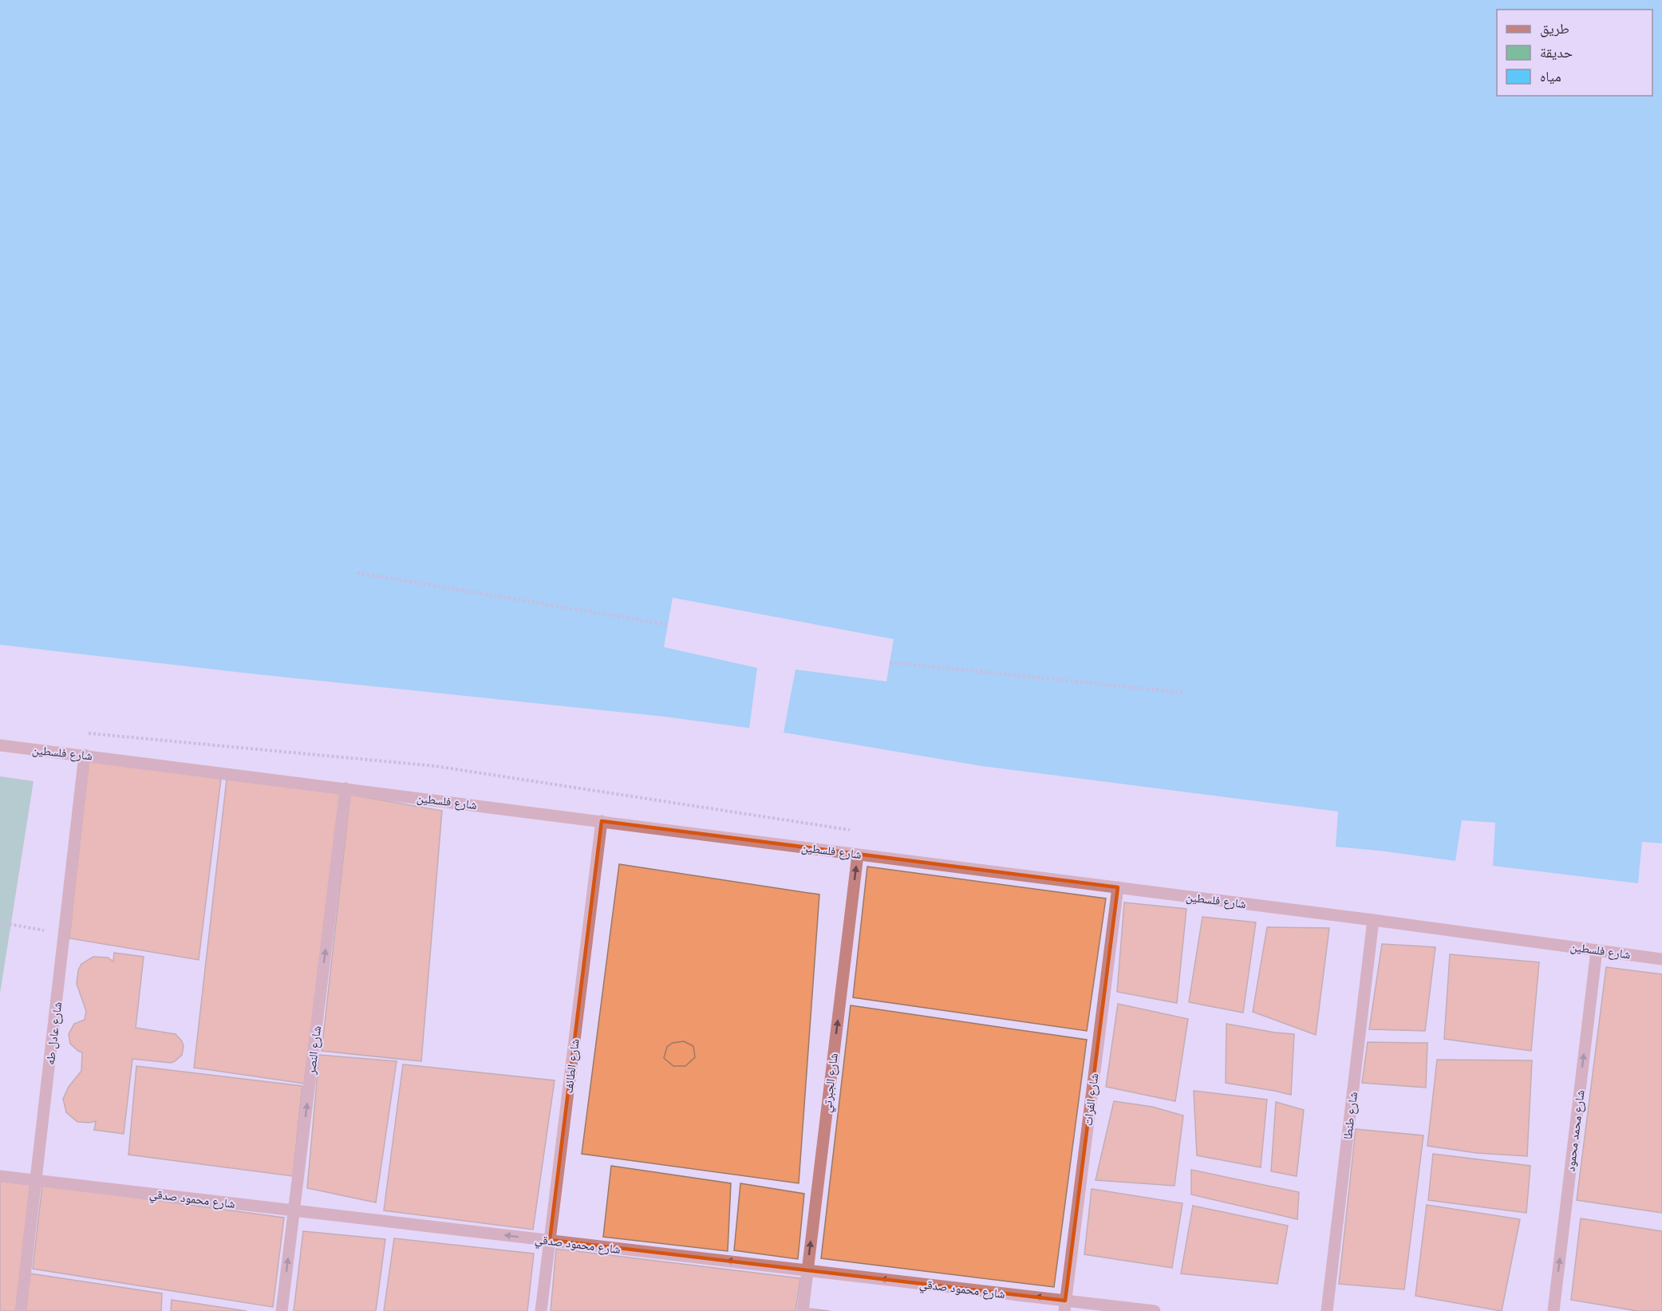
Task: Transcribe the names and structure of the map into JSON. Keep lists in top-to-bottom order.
{
  "streets": {
    "street": [
      "شارع فلسطين",
      "شارع عادل طه",
      "شارع النصر",
      "شارع الطائف",
      "شارع الجبرتي",
      "شارع الفرات",
      "شارع طنطا",
      "شارع محمد محمود",
      "شارع محمود صدقي"
    ]
  },
  "crossings": [
    ["شارع فلسطين", "شارع عادل طه"],
    ["شارع فلسطين", "شارع النصر"],
    ["شارع فلسطين", "شارع الطائف"],
    ["شارع فلسطين", "شارع الجبرتي"],
    ["شارع فلسطين", "شارع الفرات"],
    ["شارع فلسطين", "شارع طنطا"],
    ["شارع فلسطين", "شارع محمد محمود"],
    ["شارع عادل طه", "شارع محمود صدقي"],
    ["شارع النصر", "شارع محمود صدقي"],
    ["شارع الطائف", "شارع محمود صدقي"],
    ["شارع الجبرتي", "شارع محمود صدقي"],
    ["شارع الفرات", "شارع محمود صدقي"]
  ],
  "one_way": [
    "شارع النصر",
    "شارع الجبرتي",
    "شارع محمد محمود",
    "شارع محمود صدقي"
  ],
  "legend": ["طريق", "حديقة", "مياه"]
}
